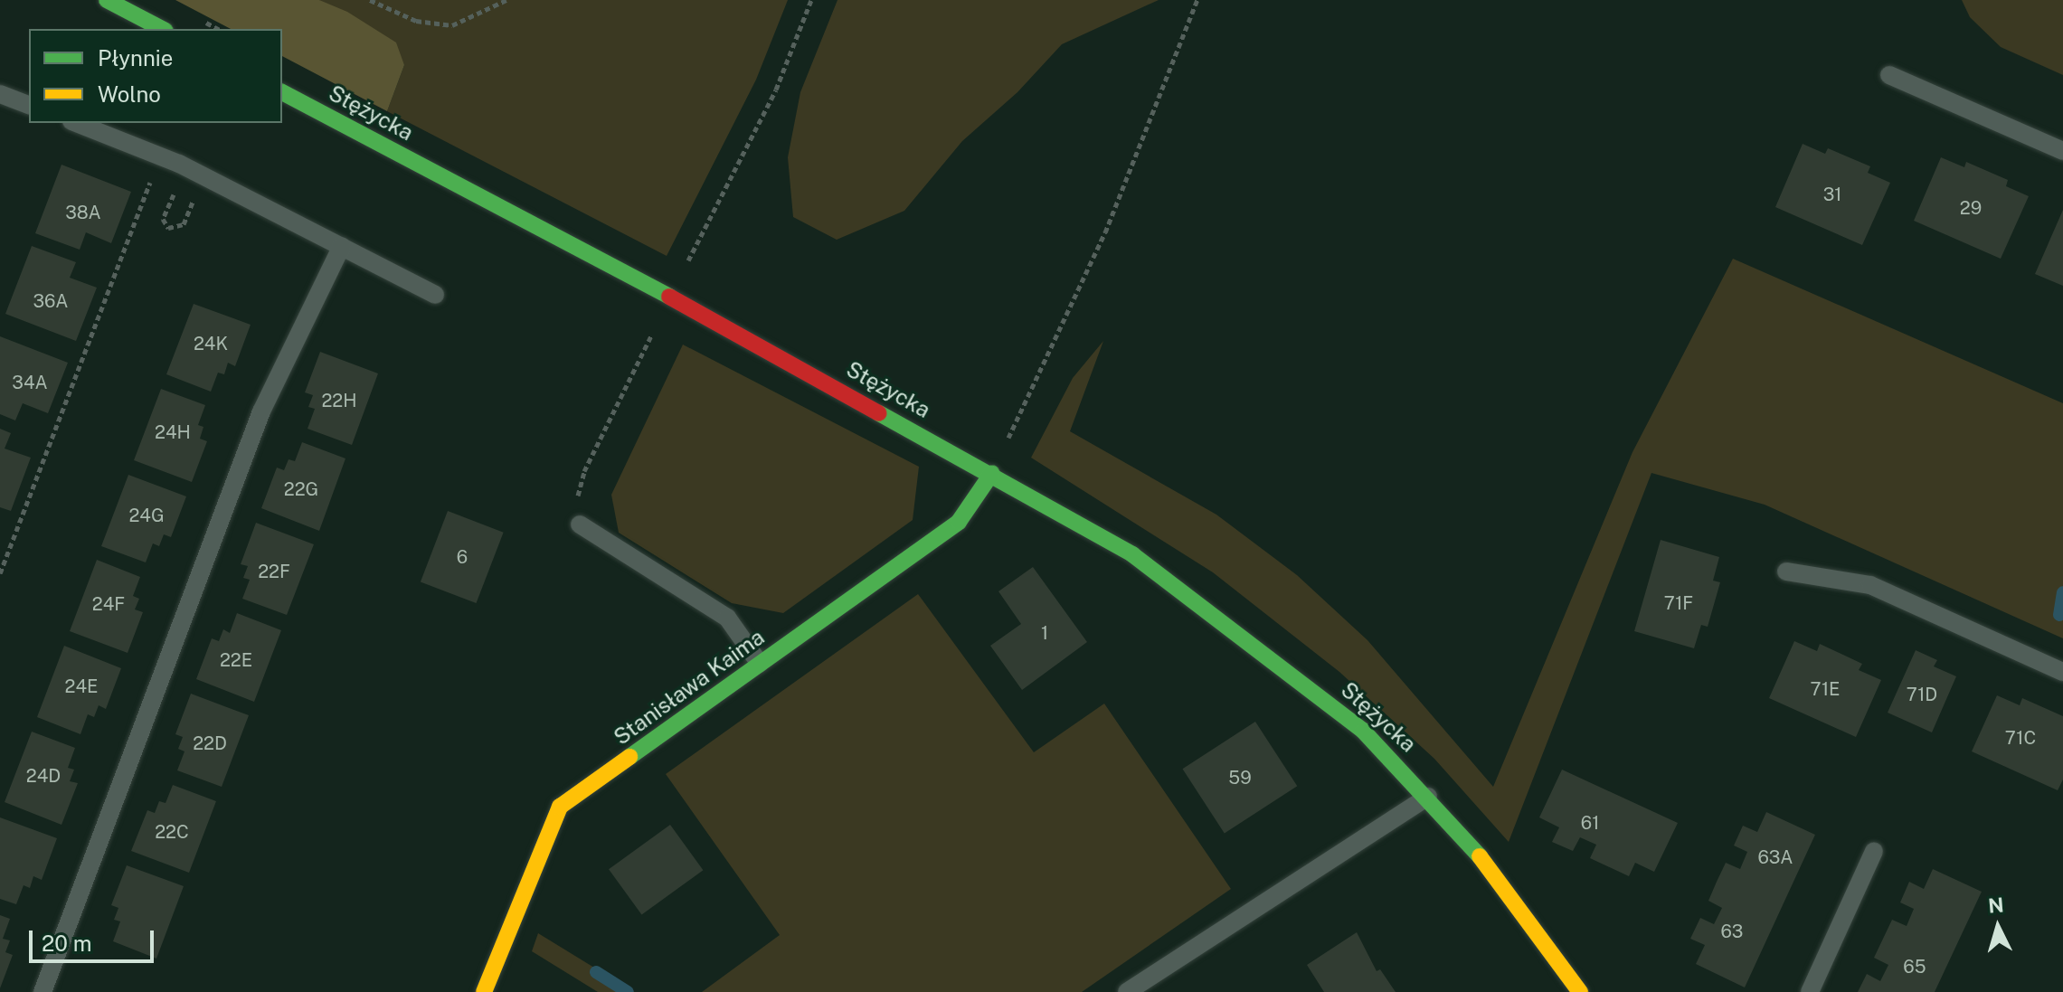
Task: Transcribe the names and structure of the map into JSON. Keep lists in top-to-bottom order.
{
  "streets": {
    "street": ["Stężycka", "Stanisława Kaima"]
  },
  "crossings": [
    ["Stężycka", "Stanisława Kaima"]
  ],
  "house_numbers": [
    "31",
    "29",
    "38A",
    "36A",
    "24K",
    "34A",
    "22H",
    "24H",
    "22G",
    "24G",
    "6",
    "22F",
    "71F",
    "24F",
    "1",
    "22E",
    "24E",
    "71E",
    "71D",
    "71C",
    "22D",
    "24D",
    "59",
    "61",
    "22C",
    "63A",
    "63",
    "65"
  ],
  "legend": ["Płynnie", "Wolno"],
  "scale_bar": "20 m",
  "north": "top"
}
